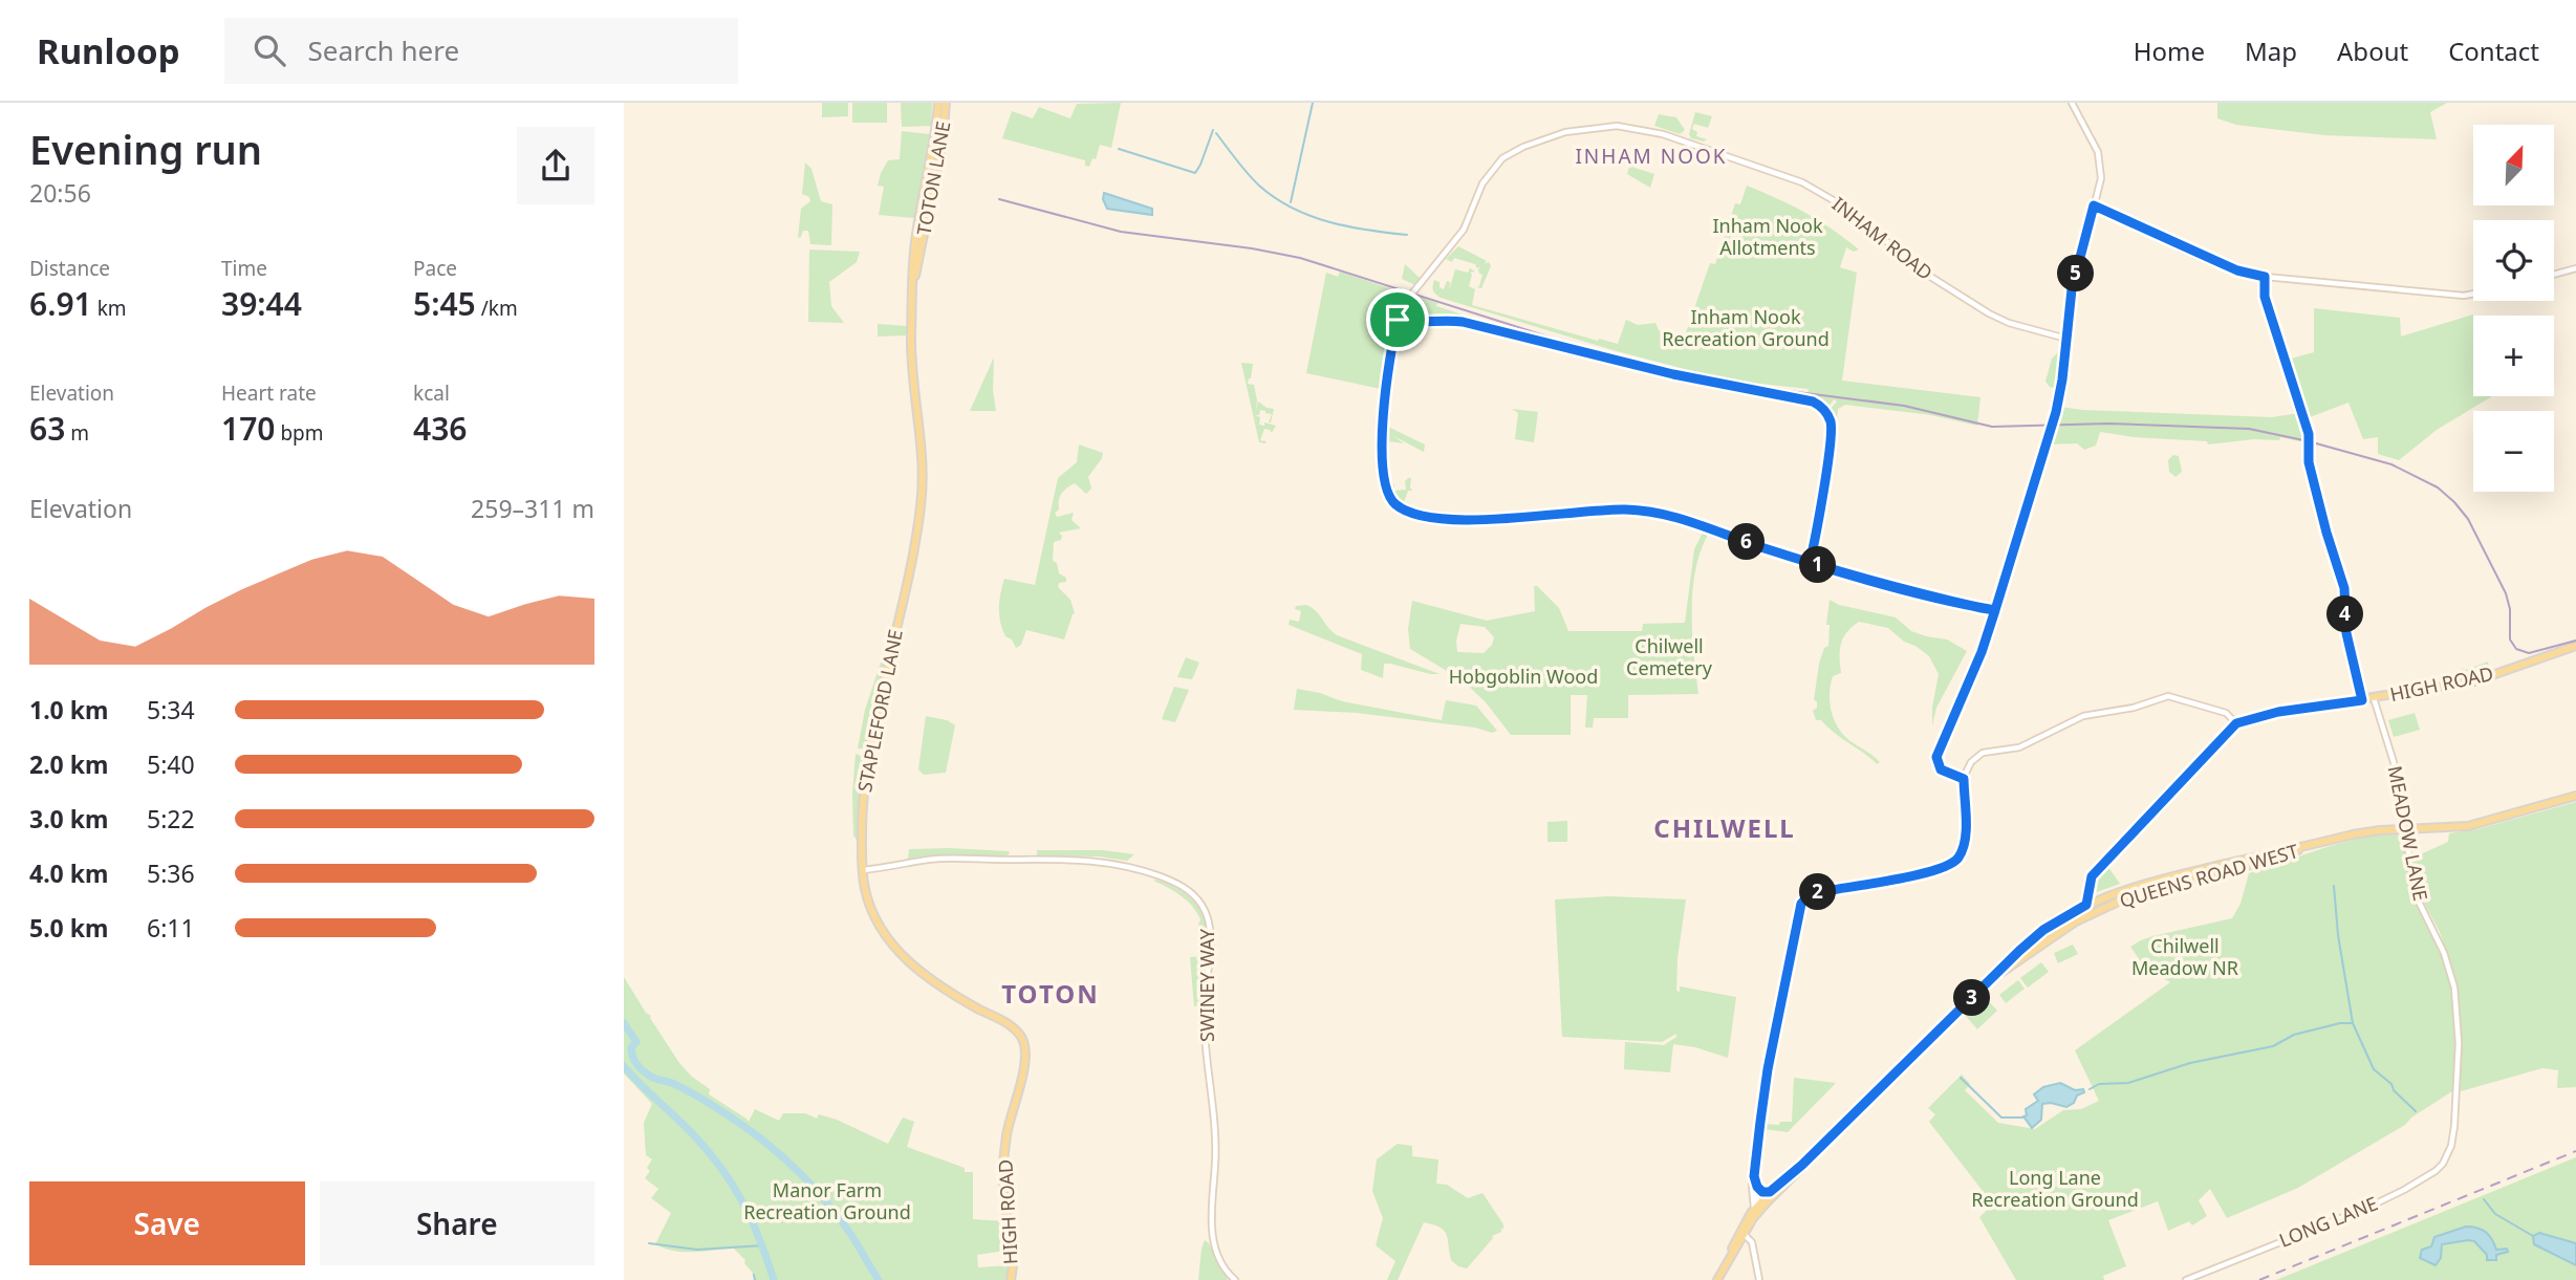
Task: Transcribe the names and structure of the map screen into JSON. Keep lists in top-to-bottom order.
{
  "streets": {
    "main road": [
      "TOTON LANE",
      "HIGH ROAD",
      "STAPLEFORD LANE",
      "QUEENS ROAD WEST"
    ],
    "street": [
      "INHAM ROAD",
      "MEADOW LANE",
      "SWINEY WAY",
      "LONG LANE"
    ]
  },
  "crossings": [
    ["TOTON LANE", "STAPLEFORD LANE"],
    ["HIGH ROAD", "STAPLEFORD LANE"],
    ["HIGH ROAD", "MEADOW LANE"],
    ["STAPLEFORD LANE", "SWINEY WAY"],
    ["MEADOW LANE", "QUEENS ROAD WEST"],
    ["MEADOW LANE", "LONG LANE"]
  ],
  "districts": ["INHAM NOOK", "CHILWELL", "TOTON"],
  "parks": [
    "Inham Nook Allotments",
    "Inham Nook Recreation Ground",
    "Chilwell Cemetery",
    "Hobgoblin Wood",
    "Chilwell Meadow NR",
    "Long Lane Recreation Ground",
    "Manor Farm Recreation Ground"
  ],
  "north": "top right",
  "page": {
    "header": "Runloop",
    "search": "Search here",
    "nav": [
      "Home",
      "Map",
      "About",
      "Contact"
    ],
    "heading": ["Evening run", "20:56"],
    "map_buttons": ["+", "−"],
    "stats": [
      ["Distance", "6.91 km"],
      ["Time", "39:44"],
      ["Pace", "5:45 /km"],
      ["Elevation", "63 m"],
      ["Heart rate", "170 bpm"],
      ["kcal", "436"]
    ],
    "pins": [
      "5",
      "6",
      "1",
      "4",
      "2",
      "3"
    ],
    "chart": ["Elevation", "259–311 m"],
    "list": [
      {
        "name": "1.0 km",
        "note": "5:34"
      },
      {
        "name": "2.0 km",
        "note": "5:40"
      },
      {
        "name": "3.0 km",
        "note": "5:22"
      },
      {
        "name": "4.0 km",
        "note": "5:36"
      },
      {
        "name": "5.0 km",
        "note": "6:11"
      }
    ],
    "buttons": ["Save", "Share"]
  }
}
